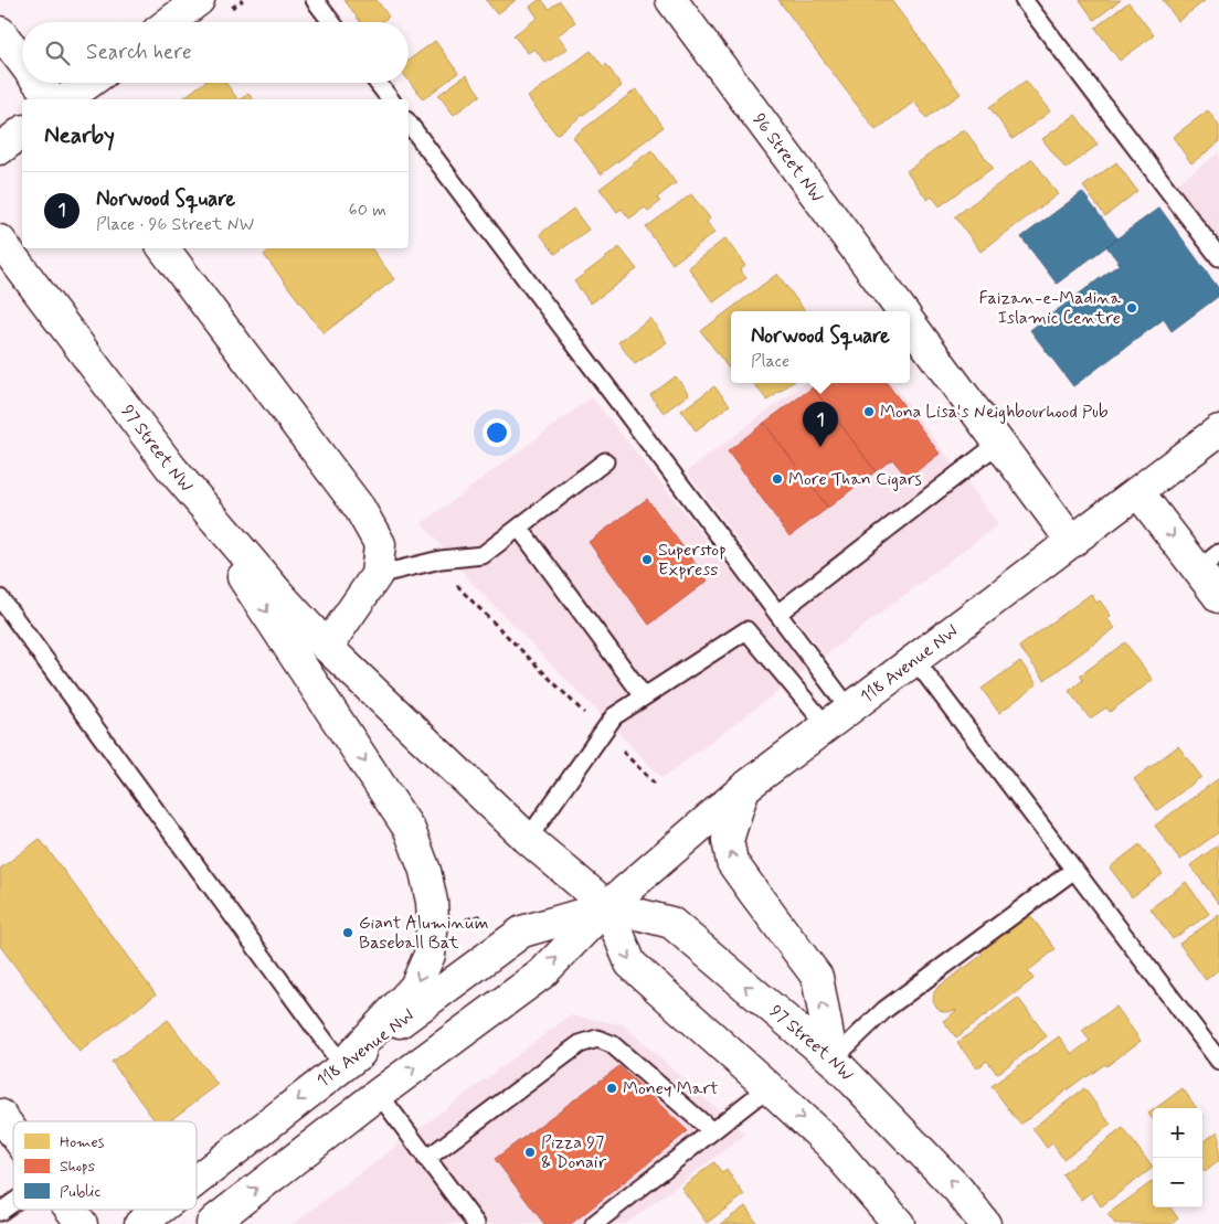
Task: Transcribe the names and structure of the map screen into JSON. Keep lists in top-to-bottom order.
{
  "streets": {
    "main road": ["96 Street NW", "97 Street NW", "118 Avenue NW"]
  },
  "crossings": [
    ["96 Street NW", "118 Avenue NW"],
    ["97 Street NW", "118 Avenue NW"]
  ],
  "places": [
    "Faizan-e-Madina Islamic Centre",
    "Mona Lisa's Neighbourhood Pub",
    "More Than Cigars",
    "Superstop Express",
    "Giant Aluminum Baseball Bat",
    "Money Mart",
    "Pizza 97 & Donair"
  ],
  "legend": ["Homes", "Shops", "Public"],
  "page": {
    "search": "Search here",
    "heading": "Nearby",
    "list": [
      {
        "mark": "1",
        "name": "Norwood Square",
        "note": "Place · 96 Street NW",
        "value": "60 m"
      }
    ],
    "popup": ["Norwood Square", "Place"],
    "pins": "1",
    "map_buttons": ["+", "−"]
  }
}
